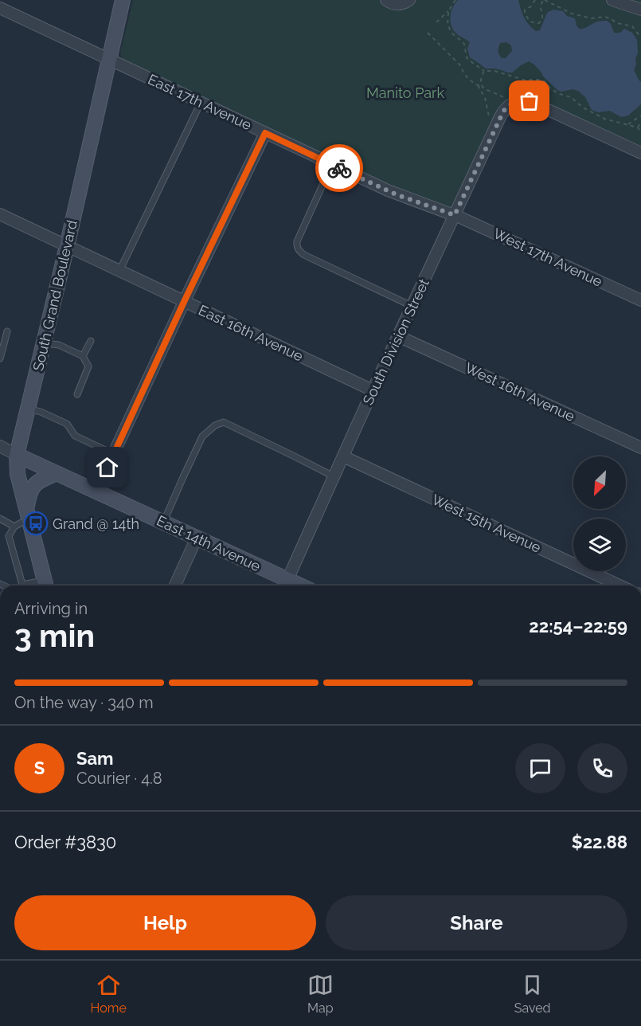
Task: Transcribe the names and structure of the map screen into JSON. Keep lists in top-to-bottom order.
{
  "streets": {
    "main road": ["South Grand Boulevard", "East 14th Avenue"],
    "street": [
      "East 17th Avenue",
      "West 17th Avenue",
      "East 16th Avenue",
      "South Division Street",
      "West 16th Avenue",
      "West 15th Avenue"
    ]
  },
  "crossings": [
    ["East 17th Avenue", "West 17th Avenue"],
    ["East 17th Avenue", "South Grand Boulevard"],
    ["East 17th Avenue", "South Division Street"],
    ["West 17th Avenue", "South Division Street"],
    ["South Grand Boulevard", "East 16th Avenue"],
    ["South Grand Boulevard", "East 14th Avenue"],
    ["East 16th Avenue", "South Division Street"],
    ["South Division Street", "West 16th Avenue"],
    ["South Division Street", "West 15th Avenue"],
    ["South Division Street", "East 14th Avenue"]
  ],
  "parks": ["Manito Park"],
  "places": {
    "bus stop": ["Grand @ 14th"]
  },
  "north": "bottom left",
  "page": {
    "heading": ["3 min", "Arriving in", "22:54–22:59"],
    "panel": [
      "Sam",
      "Courier · 4.8",
      "Order #3830",
      "$22.88"
    ],
    "bar": "On the way · 340 m",
    "round": "S",
    "buttons": ["Help", "Share"],
    "tabs": ["Home", "Map", "Saved"]
  }
}
